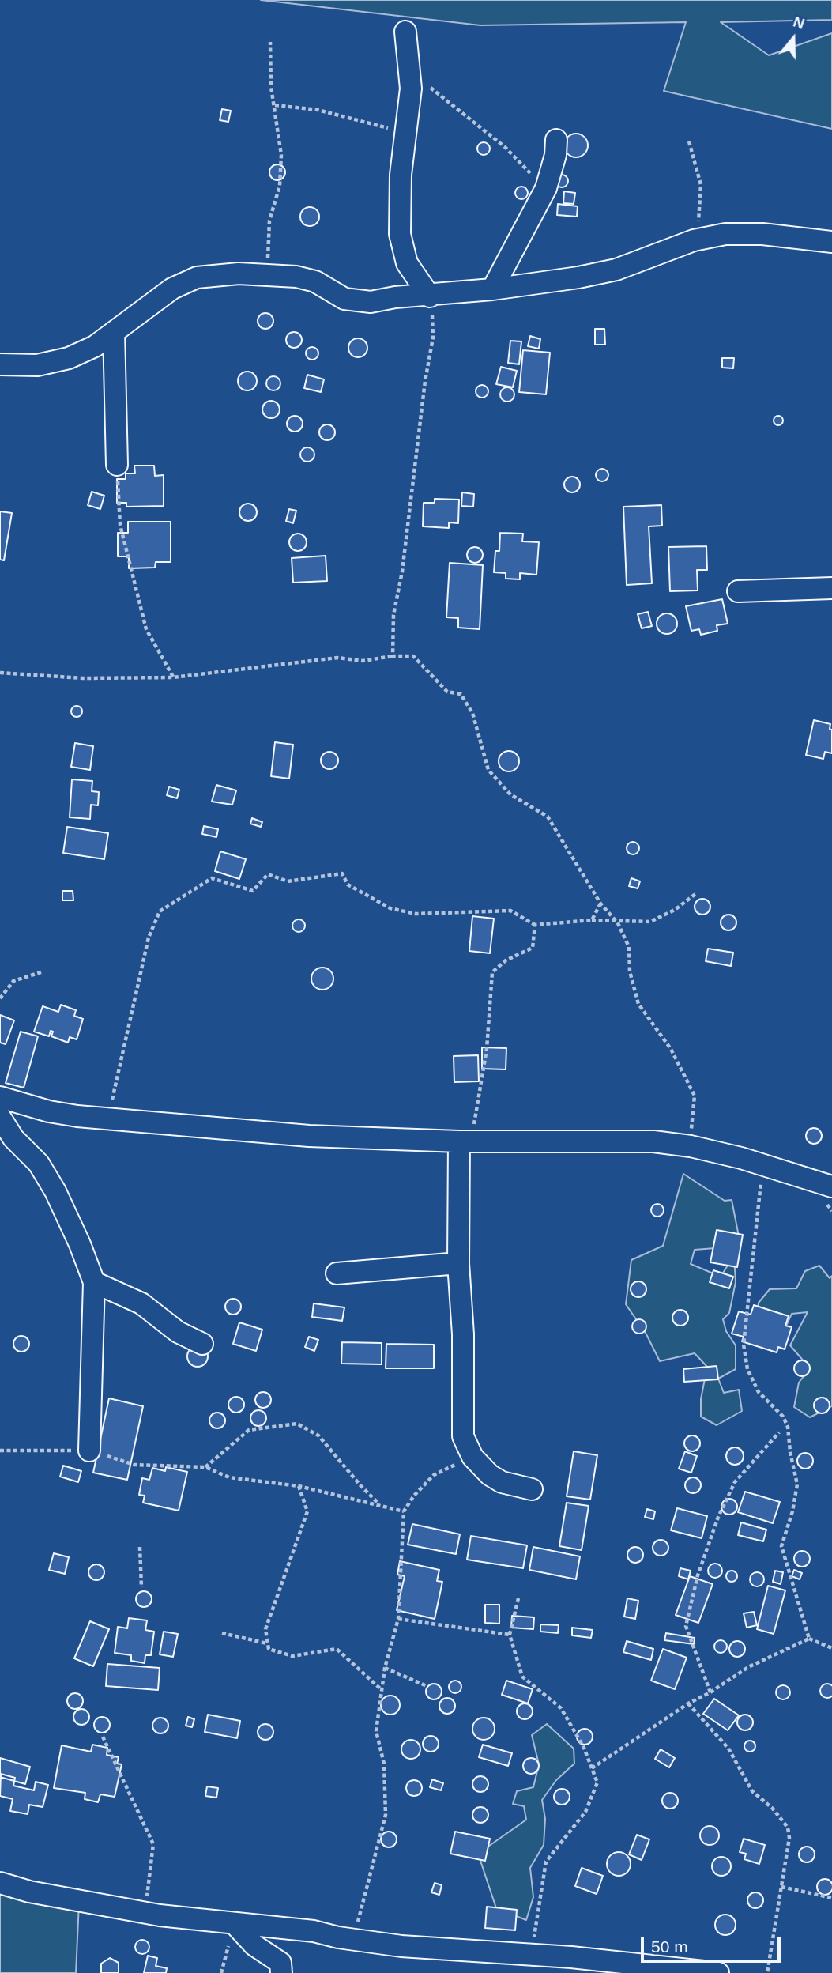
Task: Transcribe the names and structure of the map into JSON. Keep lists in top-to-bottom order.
{
  "scale_bar": "50 m",
  "north": "top"
}
